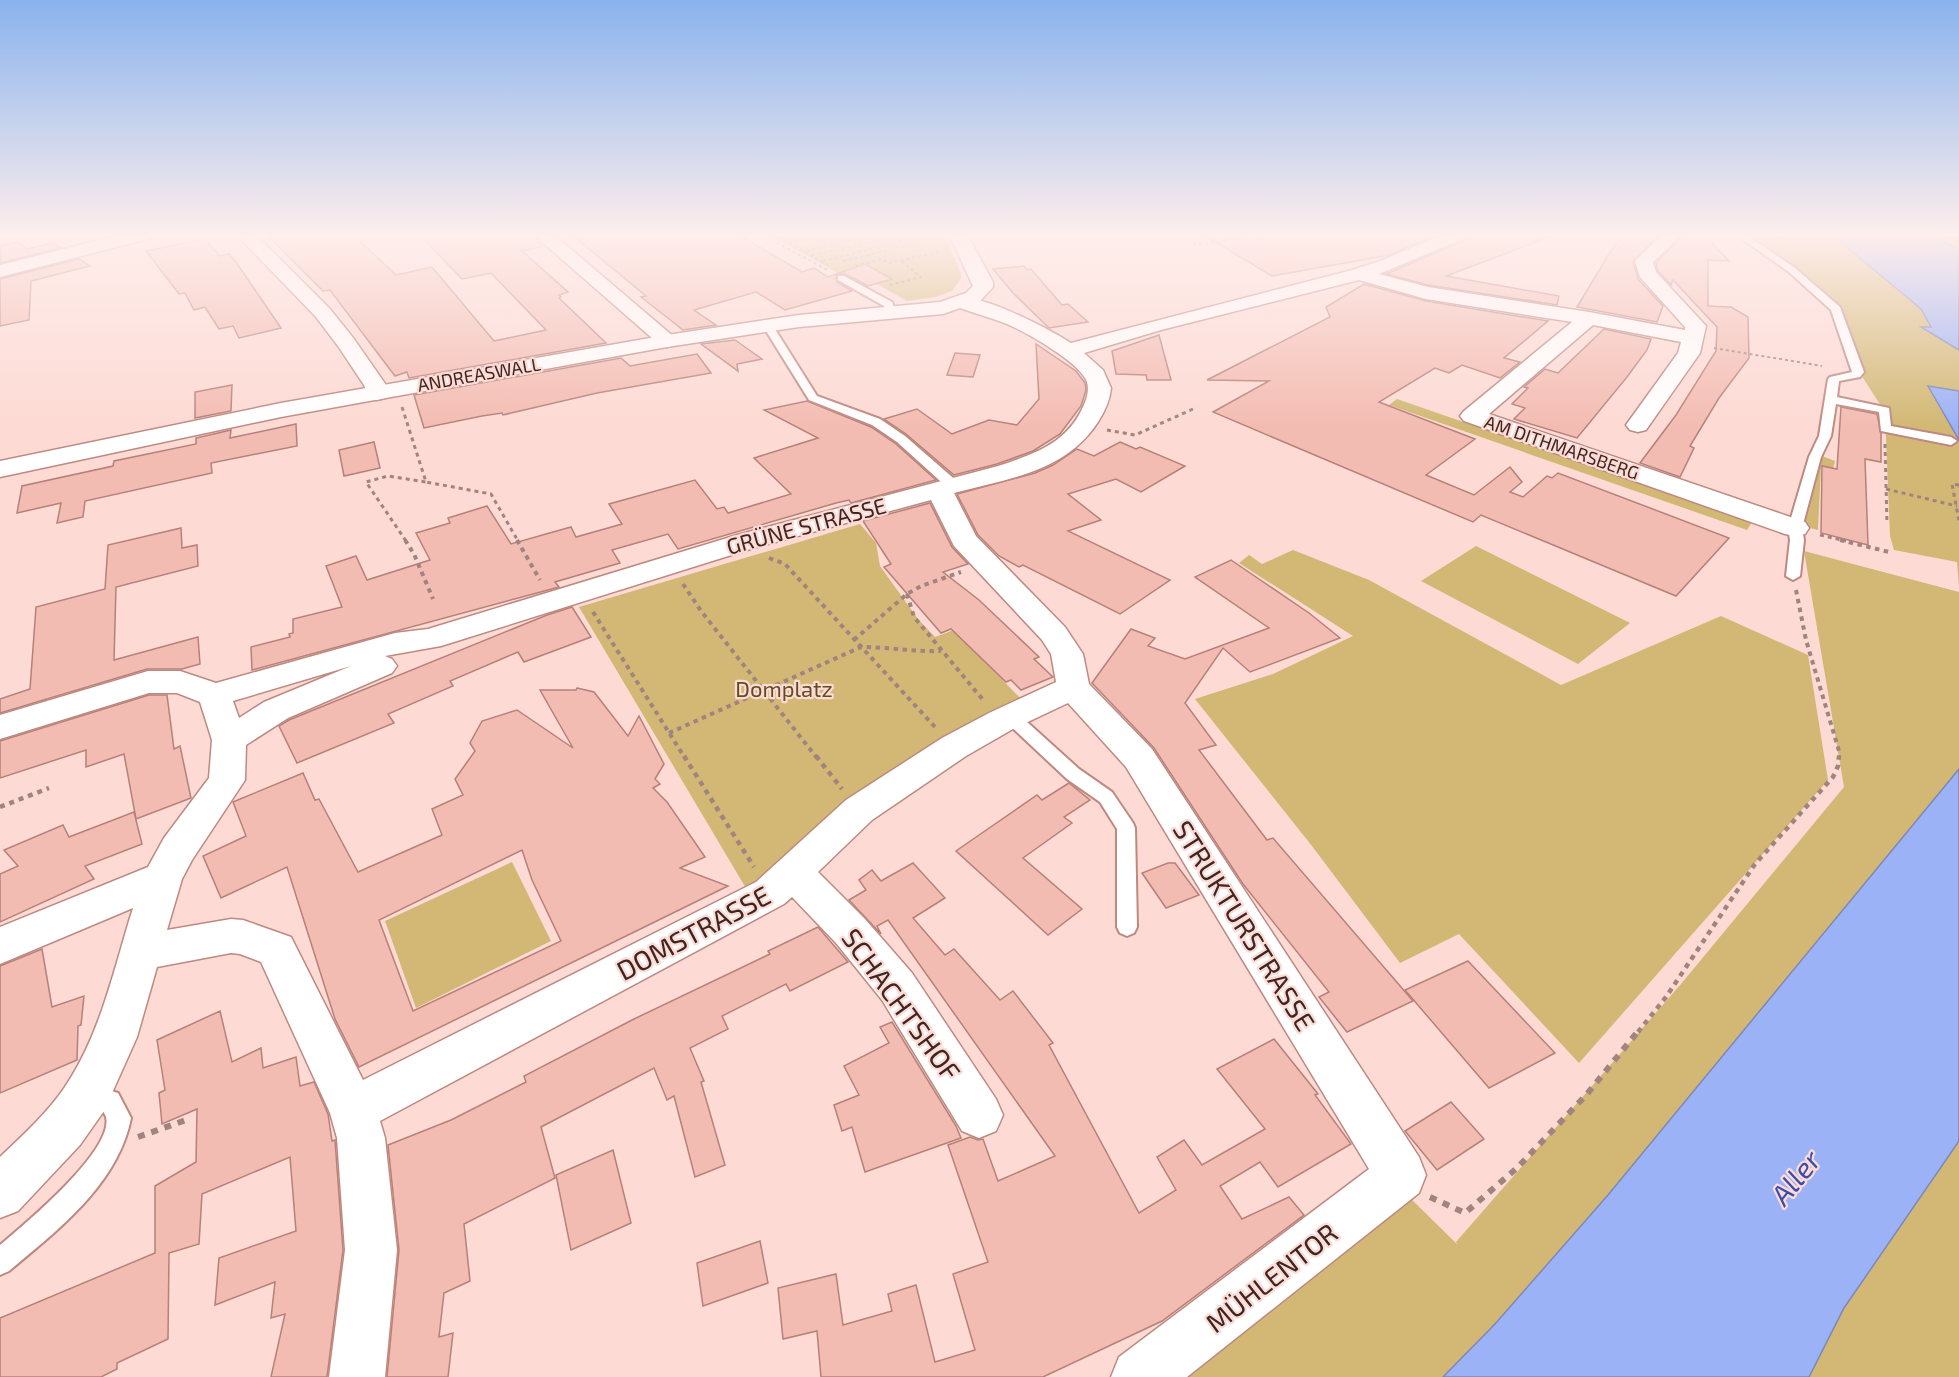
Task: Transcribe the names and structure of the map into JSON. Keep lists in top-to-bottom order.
{
  "streets": {
    "street": [
      "ANDREASWALL",
      "AM DITHMARSBERG",
      "GRÜNE STRASSE",
      "STRUKTURSTRASSE",
      "DOMSTRASSE",
      "SCHACHTSHOF",
      "MÜHLENTOR"
    ]
  },
  "crossings": [
    ["ANDREASWALL", "GRÜNE STRASSE"],
    ["STRUKTURSTRASSE", "DOMSTRASSE"],
    ["STRUKTURSTRASSE", "MÜHLENTOR"],
    ["DOMSTRASSE", "SCHACHTSHOF"]
  ],
  "water": ["Aller"],
  "parks": ["Domplatz"]
}
